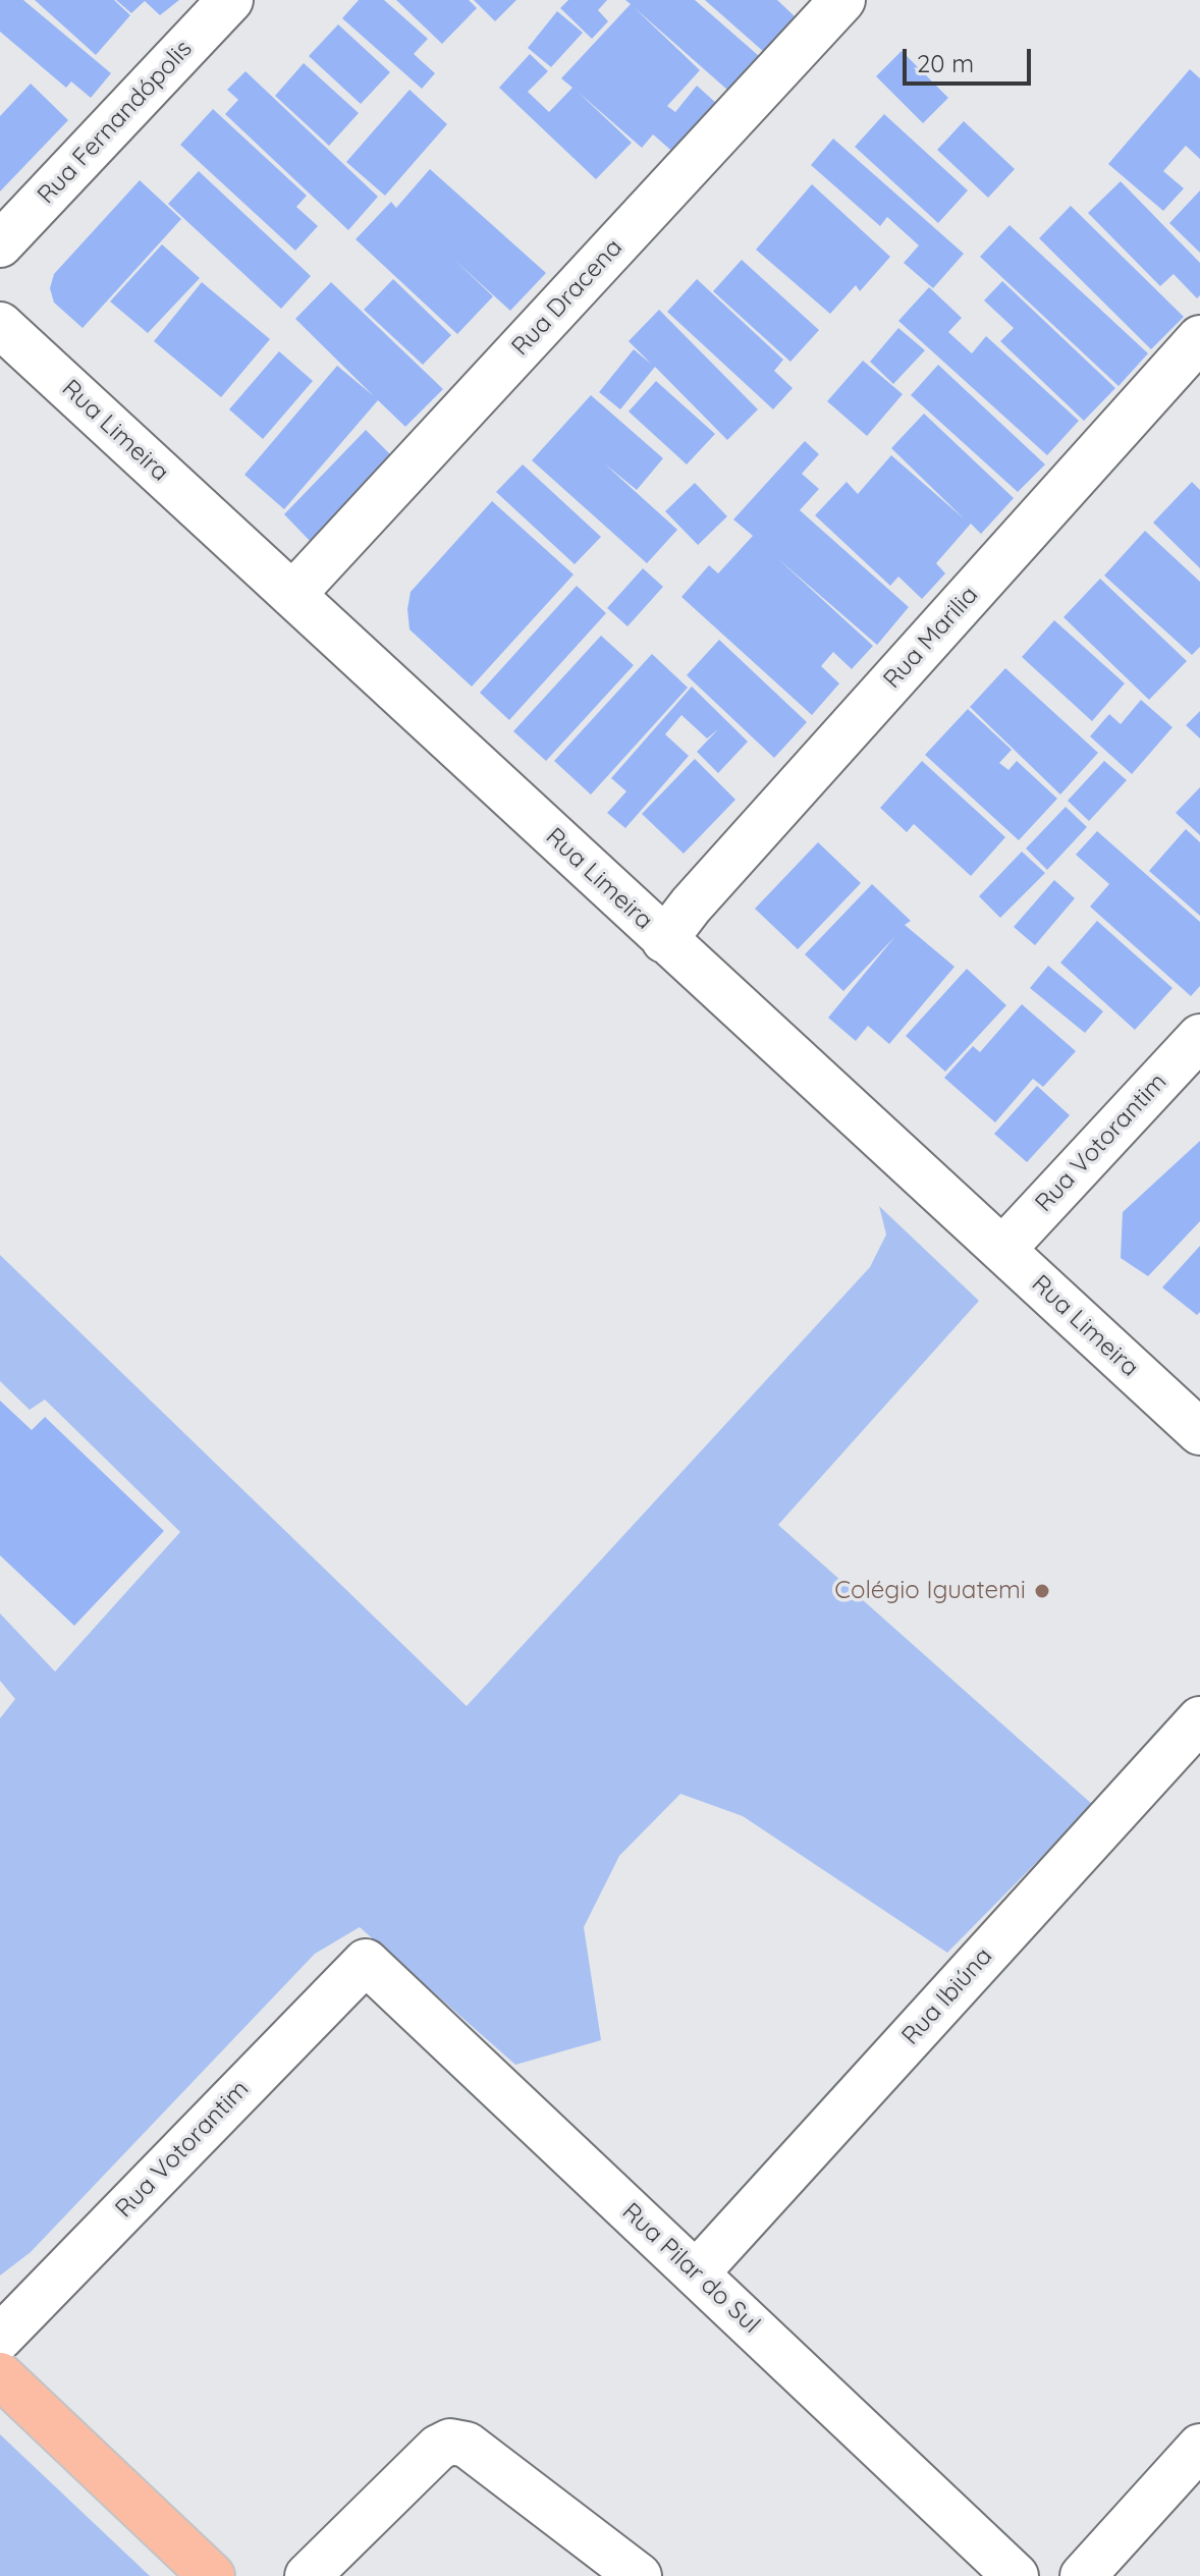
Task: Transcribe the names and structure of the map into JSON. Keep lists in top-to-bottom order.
{
  "streets": {
    "street": [
      "Rua Fernandópolis",
      "Rua Dracena",
      "Rua Limeira",
      "Rua Marilia",
      "Rua Votorantim",
      "Rua Ibiúna",
      "Rua Pilar do Sul"
    ]
  },
  "crossings": [
    ["Rua Dracena", "Rua Limeira"],
    ["Rua Limeira", "Rua Marilia"],
    ["Rua Limeira", "Rua Votorantim"],
    ["Rua Votorantim", "Rua Pilar do Sul"],
    ["Rua Ibiúna", "Rua Pilar do Sul"]
  ],
  "places": ["Colégio Iguatemi"],
  "scale_bar": "20 m"
}
